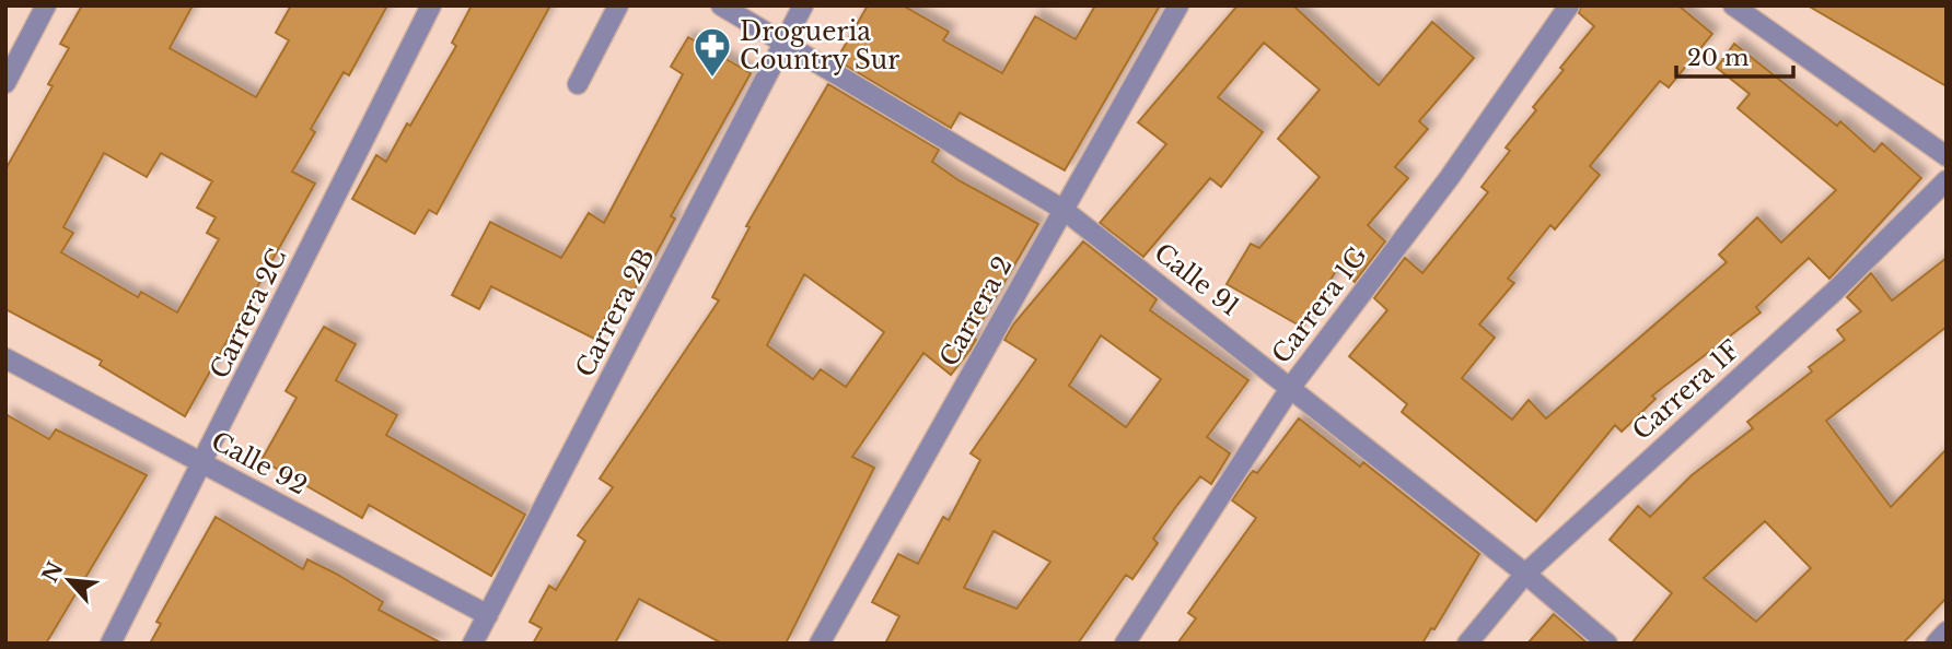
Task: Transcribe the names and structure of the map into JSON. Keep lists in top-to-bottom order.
{
  "streets": {
    "street": [
      "Calle 91",
      "Carrera 1G",
      "Carrera 2",
      "Carrera 2B",
      "Carrera 2C",
      "Carrera 1F",
      "Calle 92"
    ]
  },
  "crossings": [
    ["Calle 91", "Carrera 1G"],
    ["Calle 91", "Carrera 2"],
    ["Calle 91", "Carrera 2B"],
    ["Calle 91", "Carrera 1F"],
    ["Carrera 2B", "Calle 92"],
    ["Carrera 2C", "Calle 92"]
  ],
  "places": {
    "pharmacy": ["Drogueria Country Sur"]
  },
  "scale_bar": "20 m",
  "north": "top left"
}
